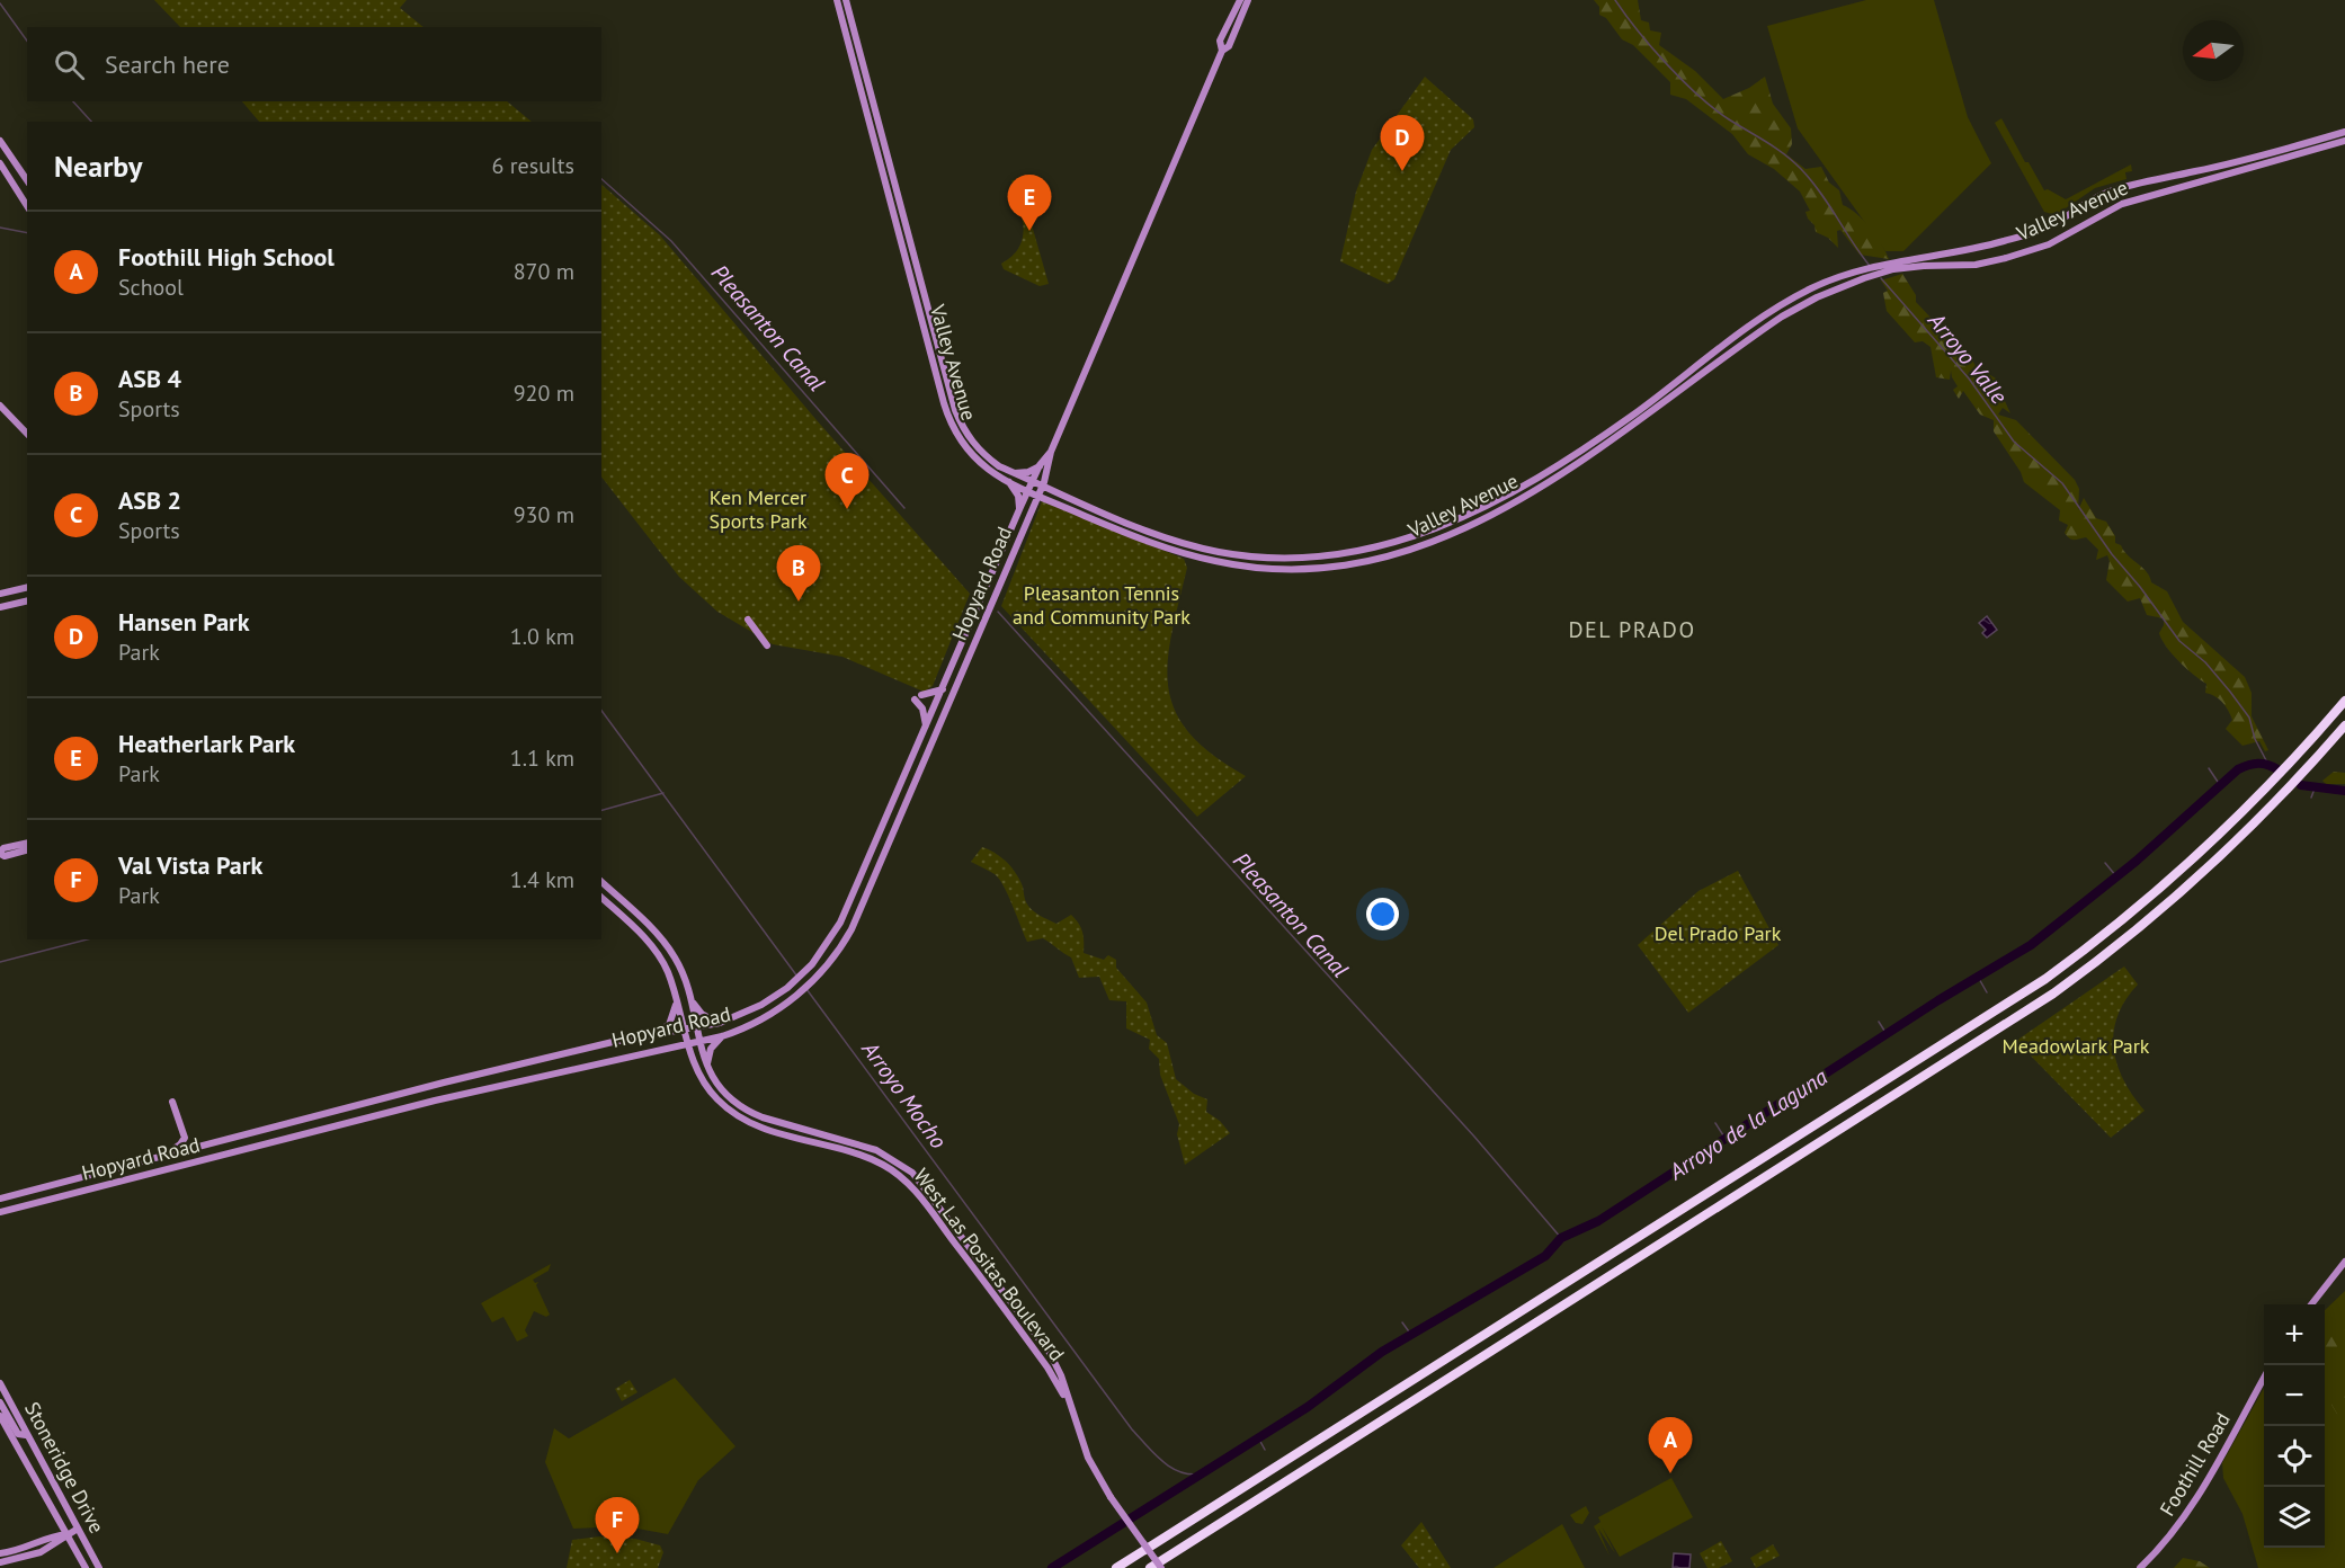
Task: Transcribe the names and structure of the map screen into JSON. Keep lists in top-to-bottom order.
{
  "streets": {
    "main road": [
      "Valley Avenue",
      "Hopyard Road",
      "West Las Positas Boulevard",
      "Foothill Road",
      "Stoneridge Drive"
    ]
  },
  "crossings": [
    ["Valley Avenue", "Hopyard Road"],
    ["Hopyard Road", "West Las Positas Boulevard"]
  ],
  "districts": ["DEL PRADO"],
  "water": [
    "Pleasanton Canal",
    "Arroyo Valle",
    "Arroyo Mocho",
    "Arroyo de la Laguna"
  ],
  "parks": [
    "Ken Mercer Sports Park",
    "Pleasanton Tennis and Community Park",
    "Del Prado Park",
    "Meadowlark Park"
  ],
  "north": "left",
  "page": {
    "search": "Search here",
    "pins": [
      "D",
      "E",
      "C",
      "B",
      "A",
      "F"
    ],
    "heading": ["Nearby", "6 results"],
    "list": [
      {
        "mark": "A",
        "name": "Foothill High School",
        "note": "School",
        "value": "870 m"
      },
      {
        "mark": "B",
        "name": "ASB 4",
        "note": "Sports",
        "value": "920 m"
      },
      {
        "mark": "C",
        "name": "ASB 2",
        "note": "Sports",
        "value": "930 m"
      },
      {
        "mark": "D",
        "name": "Hansen Park",
        "note": "Park",
        "value": "1.0 km"
      },
      {
        "mark": "E",
        "name": "Heatherlark Park",
        "note": "Park",
        "value": "1.1 km"
      },
      {
        "mark": "F",
        "name": "Val Vista Park",
        "note": "Park",
        "value": "1.4 km"
      }
    ],
    "map_buttons": ["+", "−"]
  }
}
